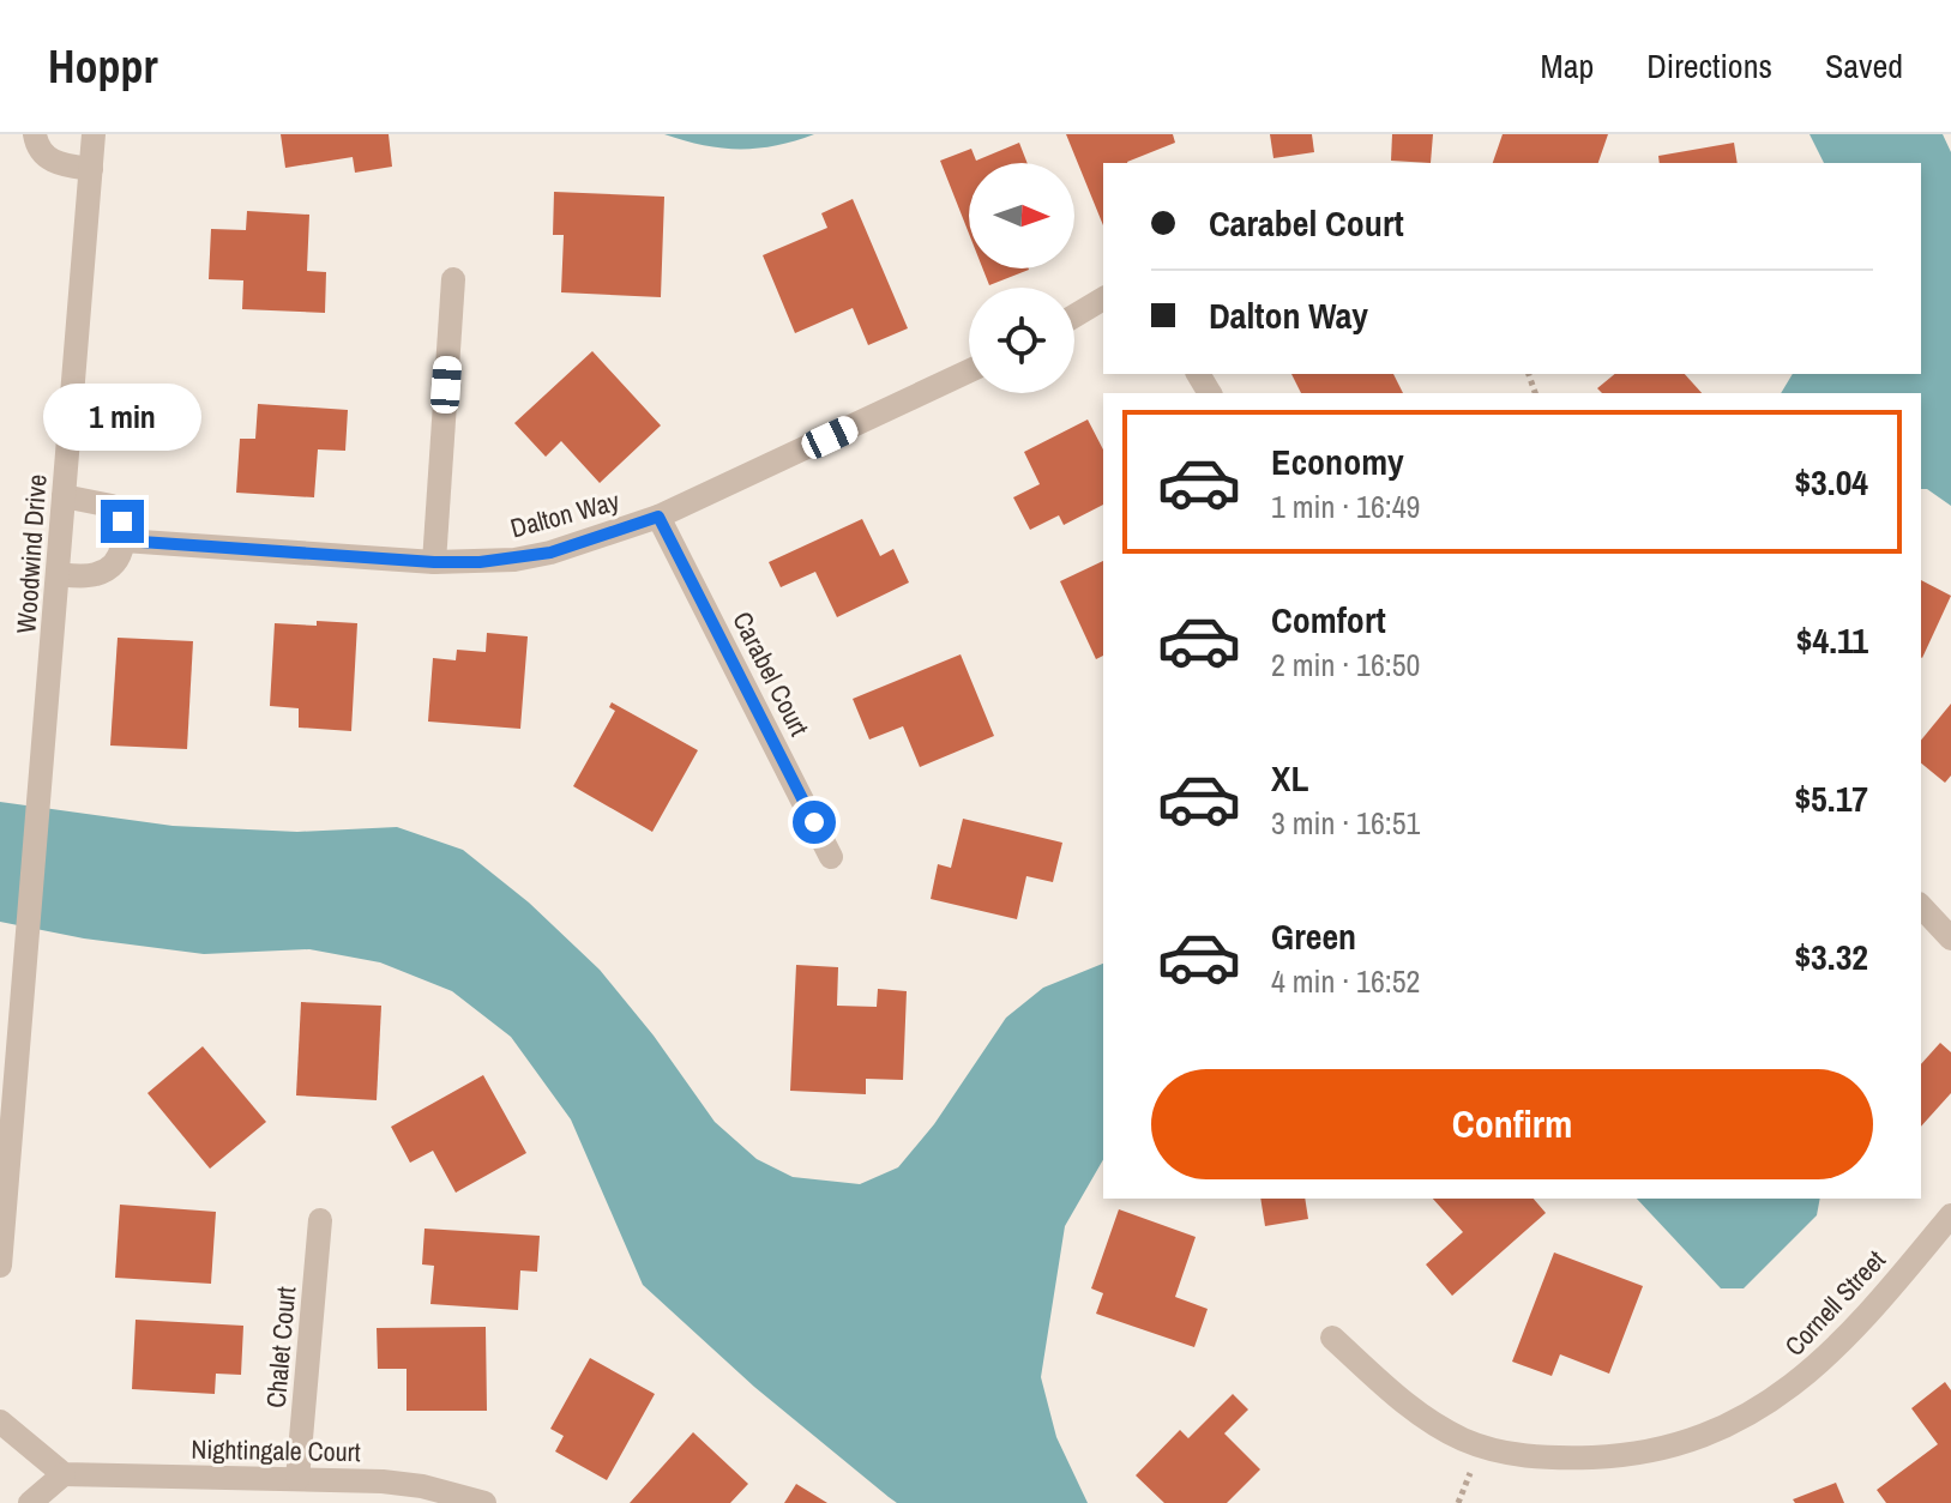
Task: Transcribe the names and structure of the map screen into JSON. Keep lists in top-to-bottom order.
{
  "streets": {
    "street": [
      "Dalton Way",
      "Woodwind Drive",
      "Carabel Court",
      "Cornell Street",
      "Chalet Court",
      "Nightingale Court"
    ]
  },
  "crossings": [
    ["Dalton Way", "Carabel Court"],
    ["Chalet Court", "Nightingale Court"]
  ],
  "north": "right",
  "page": {
    "header": "Hoppr",
    "nav": ["Map", "Directions", "Saved"],
    "banner": ["Carabel Court", "Dalton Way"],
    "bubble": "1 min",
    "list": [
      {
        "name": "Economy",
        "note": "1 min · 16:49",
        "value": "$3.04"
      },
      {
        "name": "Comfort",
        "note": "2 min · 16:50",
        "value": "$4.11"
      },
      {
        "name": "XL",
        "note": "3 min · 16:51",
        "value": "$5.17"
      },
      {
        "name": "Green",
        "note": "4 min · 16:52",
        "value": "$3.32"
      }
    ],
    "buttons": "Confirm"
  }
}
